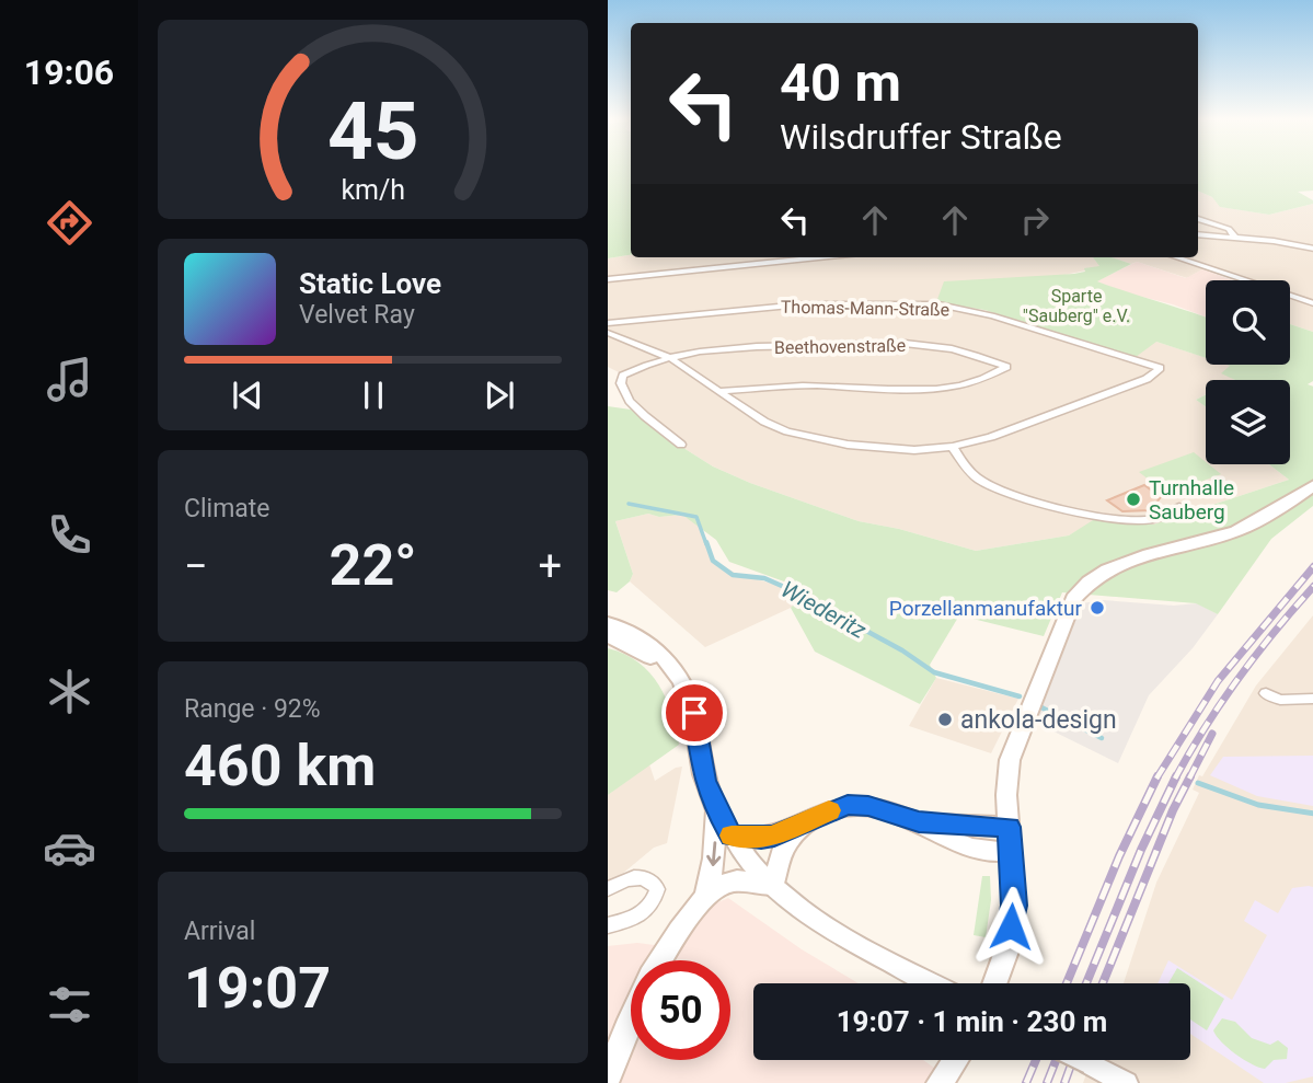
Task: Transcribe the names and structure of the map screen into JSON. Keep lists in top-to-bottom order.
{
  "streets": {
    "street": ["Thomas-Mann-Straße", "Beethovenstraße"]
  },
  "water": ["Wiederitz"],
  "parks": ["Sparte \"Sauberg\" e.V."],
  "places": ["Turnhalle Sauberg", "Porzellanmanufaktur", "ankola-design"],
  "page": {
    "tabs": "19:06",
    "turn": ["40 m", "Wilsdruffer Straße"],
    "song": ["Static Love", "Velvet Ray"],
    "tile": [
      "Climate",
      ["Range · 92%", "460 km"],
      ["Arrival", "19:07"]
    ],
    "heat": ["−", "22°", "+"],
    "limit": "50",
    "trip": "19:07 · 1 min · 230 m",
    "gauge": ["45", "km/h"]
  }
}
